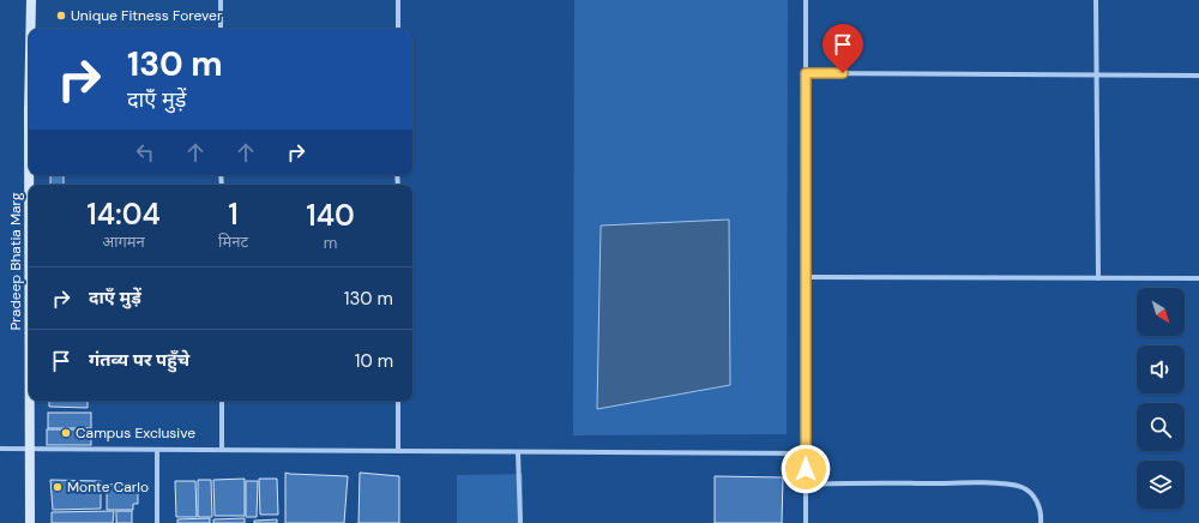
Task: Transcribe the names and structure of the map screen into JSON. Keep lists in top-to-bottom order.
{
  "streets": {
    "street": ["Pradeep Bhatia Marg"]
  },
  "places": ["Unique Fitness Forever", "Campus Exclusive", "Monte Carlo"],
  "north": "bottom right",
  "page": {
    "turn": ["130 m", "दाएँ मुड़ें"],
    "eta": [
      "14:04",
      "आगमन",
      "1",
      "मिनट",
      "140",
      "m"
    ],
    "list": [
      {
        "name": "दाएँ मुड़ें",
        "value": "130 m"
      },
      {
        "name": "गंतव्य पर पहुँचे",
        "value": "10 m"
      }
    ]
  }
}
